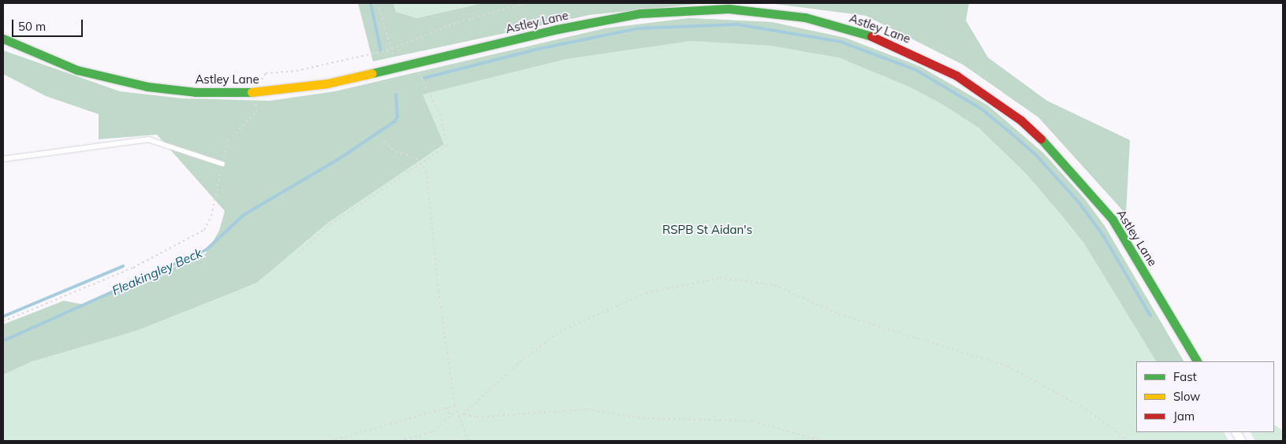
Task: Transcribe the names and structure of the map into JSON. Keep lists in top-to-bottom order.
{
  "streets": {
    "street": ["Astley Lane"]
  },
  "water": ["Fleakingley Beck"],
  "parks": ["RSPB St Aidan's"],
  "legend": ["Fast", "Slow", "Jam"],
  "scale_bar": "50 m"
}
